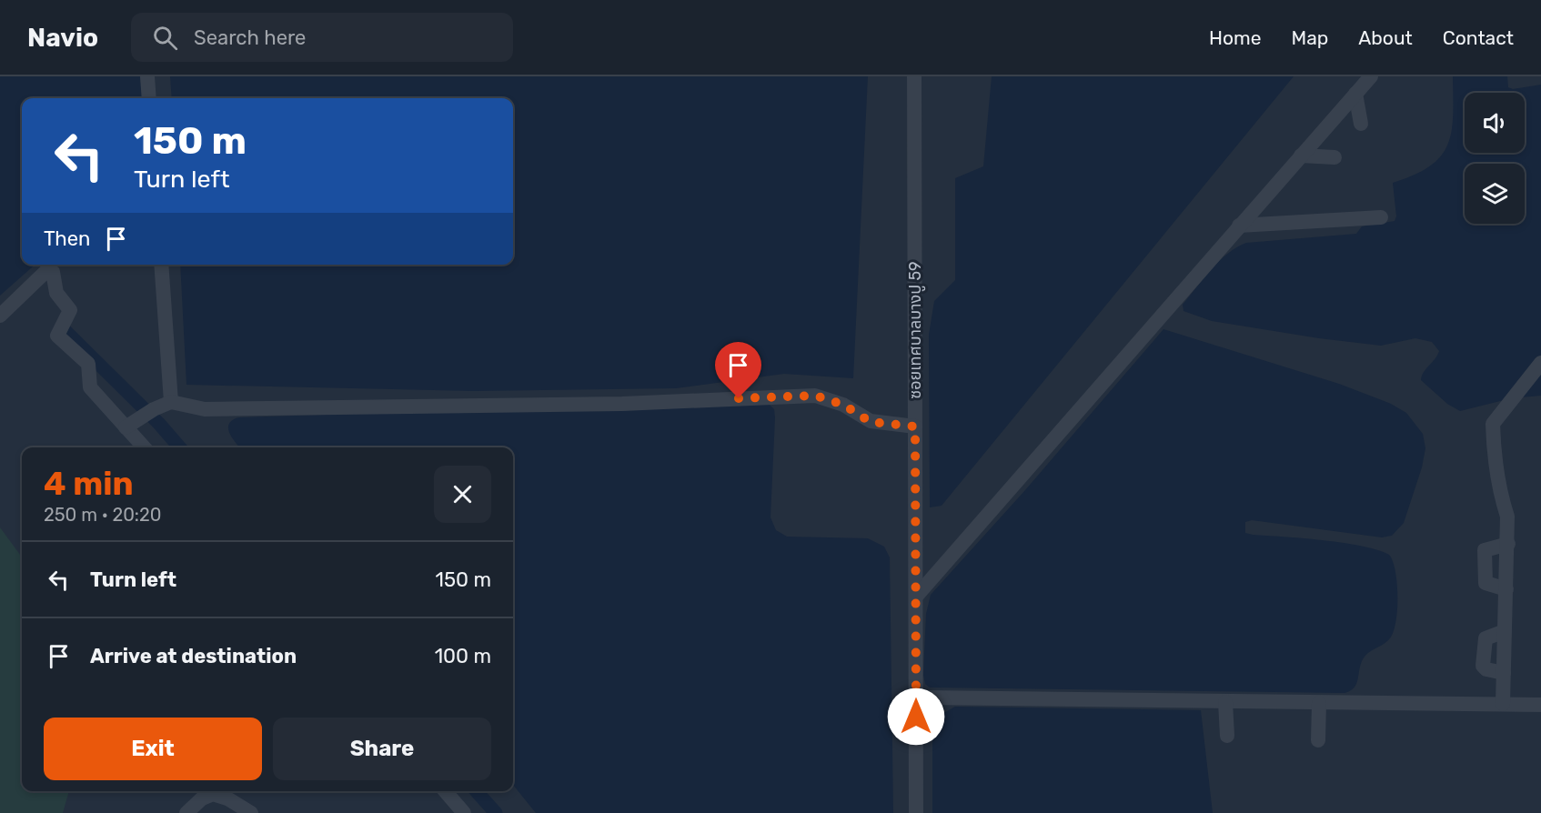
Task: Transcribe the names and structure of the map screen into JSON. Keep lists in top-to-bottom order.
{
  "streets": {
    "street": ["ซอยเทศบาลบางปู 59"]
  },
  "page": {
    "header": "Navio",
    "search": "Search here",
    "nav": [
      "Home",
      "Map",
      "About",
      "Contact"
    ],
    "turn": ["150 m", "Turn left"],
    "then": "Then",
    "heading": ["4 min", "250 m · 20:20"],
    "list": [
      {
        "name": "Turn left",
        "value": "150 m"
      },
      {
        "name": "Arrive at destination",
        "value": "100 m"
      }
    ],
    "buttons": ["Exit", "Share"]
  }
}
